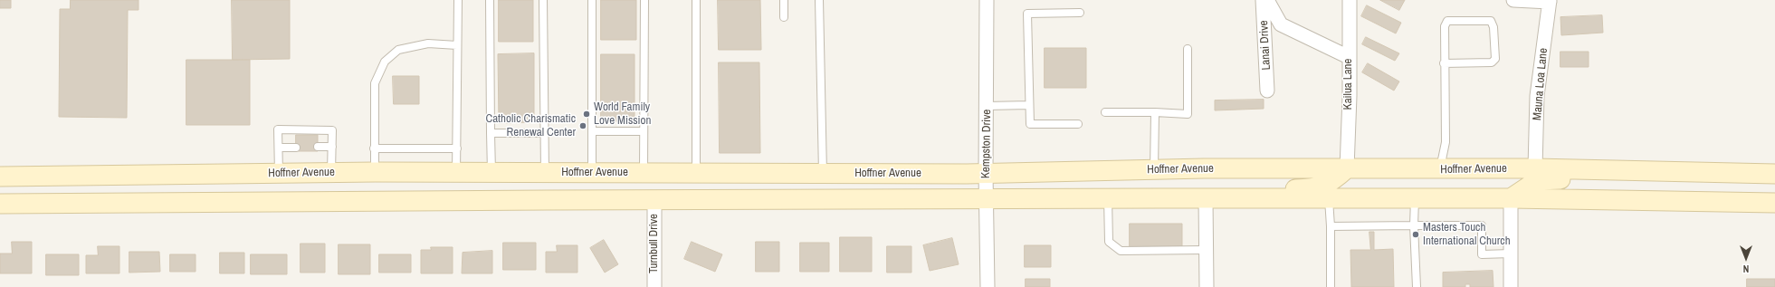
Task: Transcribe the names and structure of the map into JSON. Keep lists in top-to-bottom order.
{
  "streets": {
    "main road": ["Hoffner Avenue"],
    "street": [
      "Lanai Drive",
      "Kailua Lane",
      "Mauna Loa Lane",
      "Kempston Drive",
      "Turnbull Drive"
    ]
  },
  "crossings": [
    ["Kailua Lane", "Hoffner Avenue"],
    ["Mauna Loa Lane", "Hoffner Avenue"],
    ["Kempston Drive", "Hoffner Avenue"]
  ],
  "places": ["World Family Love Mission", "Catholic Charismatic Renewal Center", "Masters Touch International Church"],
  "north": "bottom"
}
